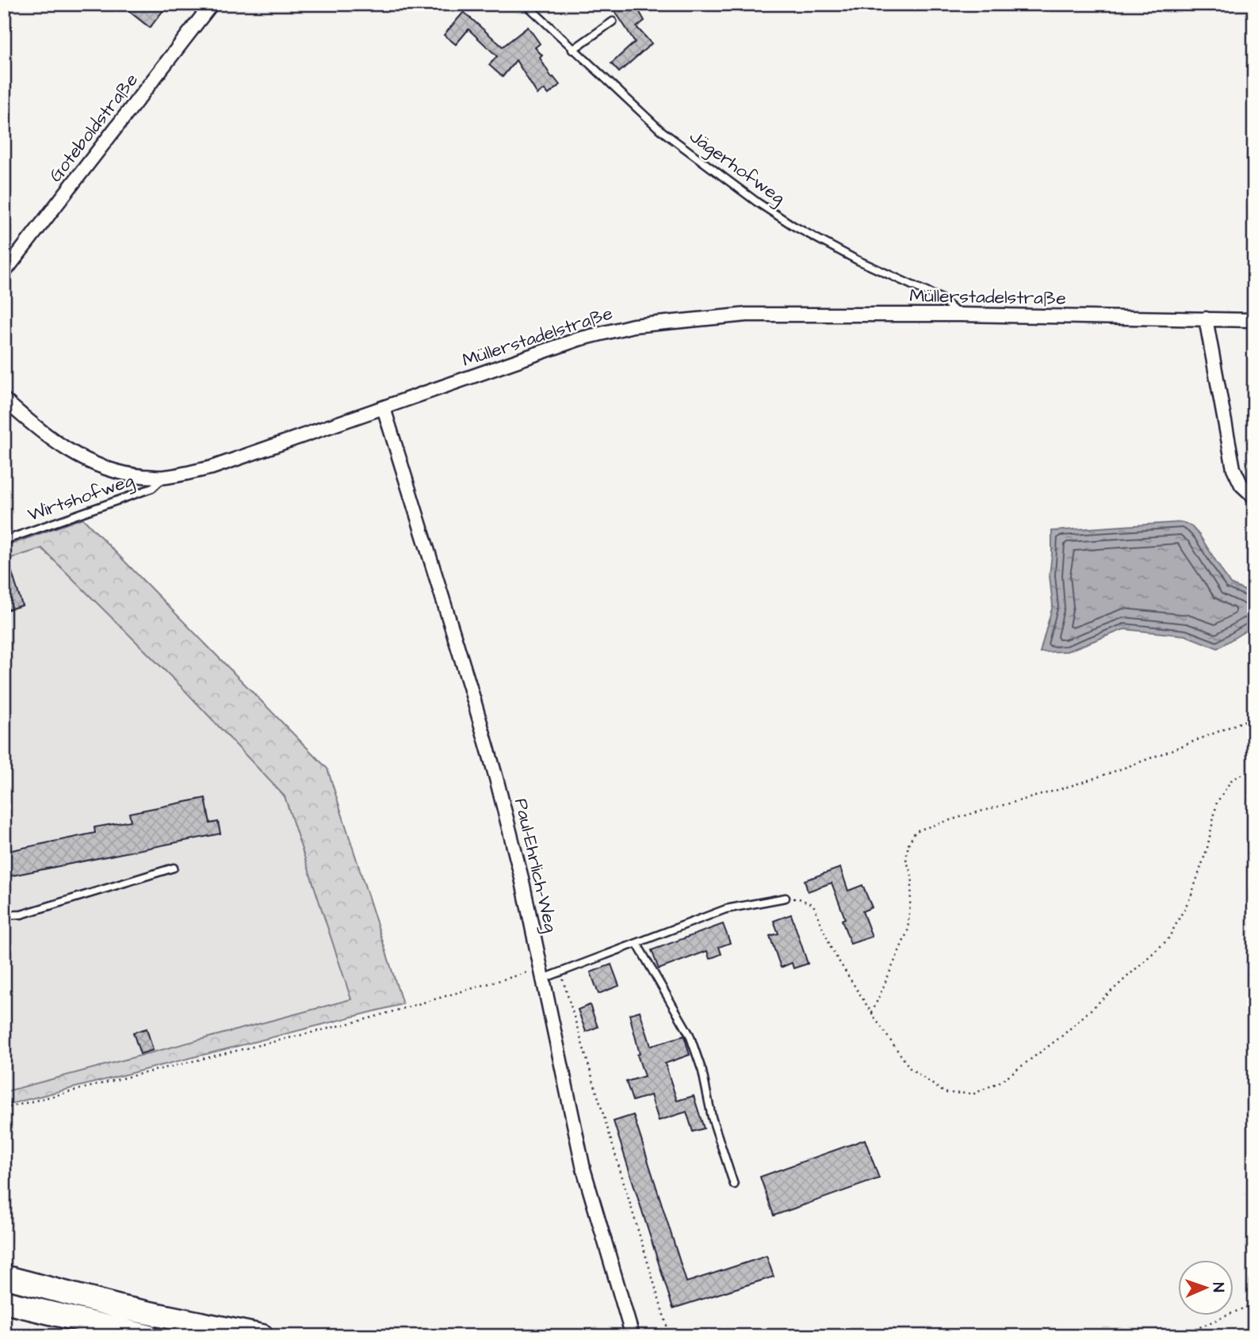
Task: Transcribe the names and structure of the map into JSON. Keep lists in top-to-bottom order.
{
  "streets": {
    "street": ["Goteboldstraße", "Müllerstadelstraße", "Paul-Ehrlich-Weg"],
    "lane": ["Jägerhofweg", "Wirtshofweg"]
  },
  "crossings": [
    ["Jägerhofweg", "Müllerstadelstraße"],
    ["Müllerstadelstraße", "Wirtshofweg"],
    ["Müllerstadelstraße", "Paul-Ehrlich-Weg"]
  ],
  "north": "right"
}
